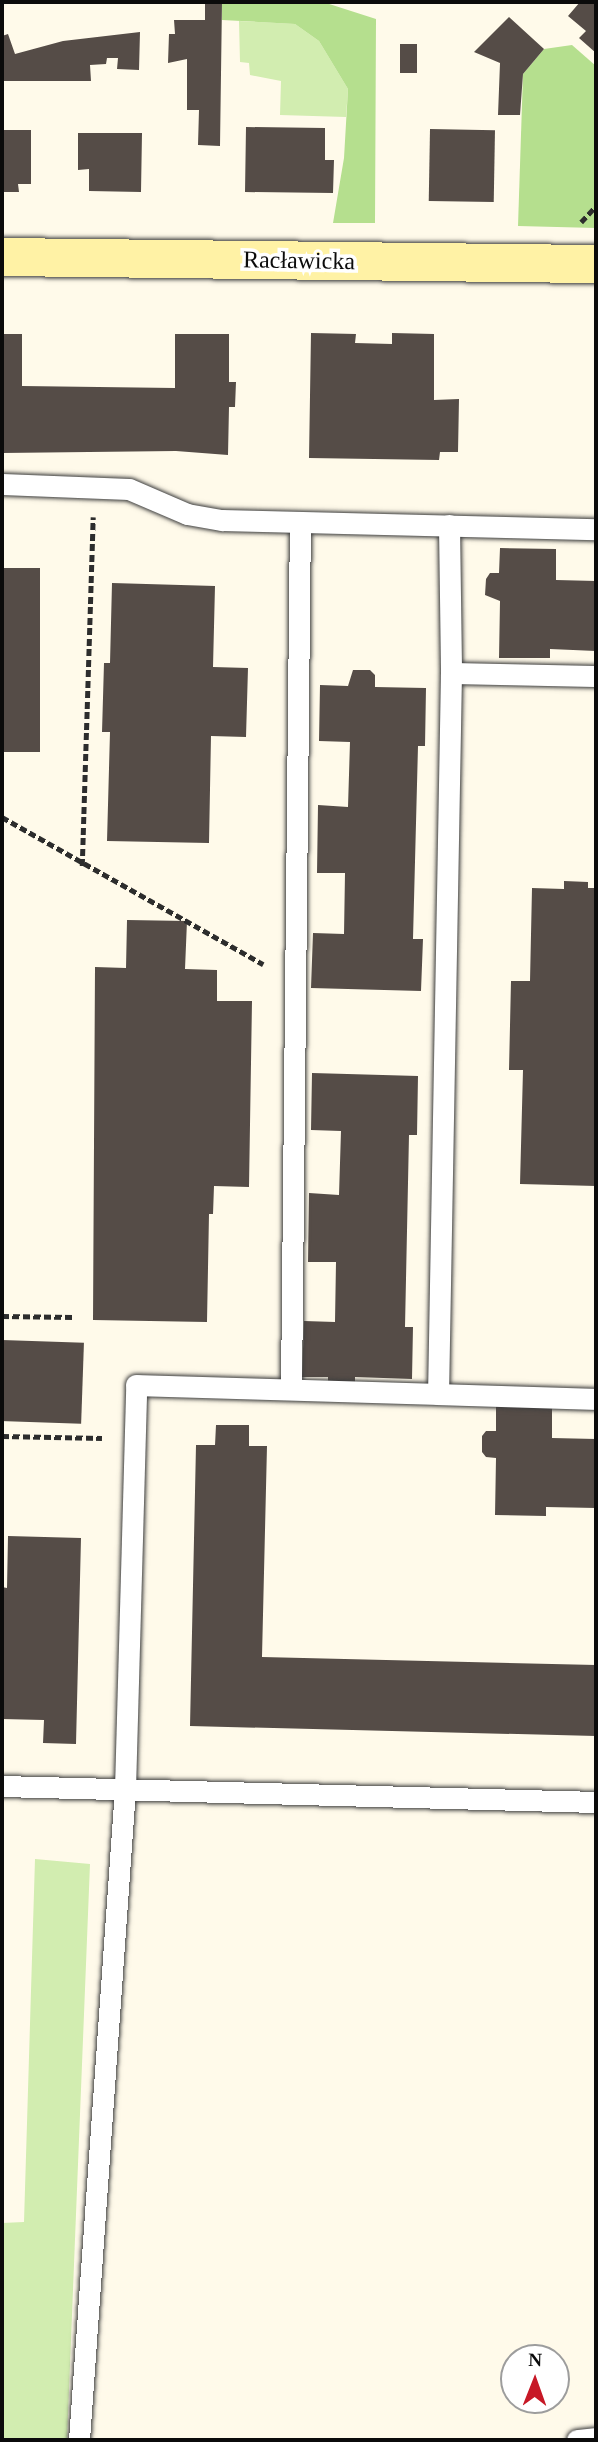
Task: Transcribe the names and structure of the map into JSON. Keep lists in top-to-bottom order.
{
  "streets": {
    "street": ["Racławicka"]
  },
  "north": "top"
}
